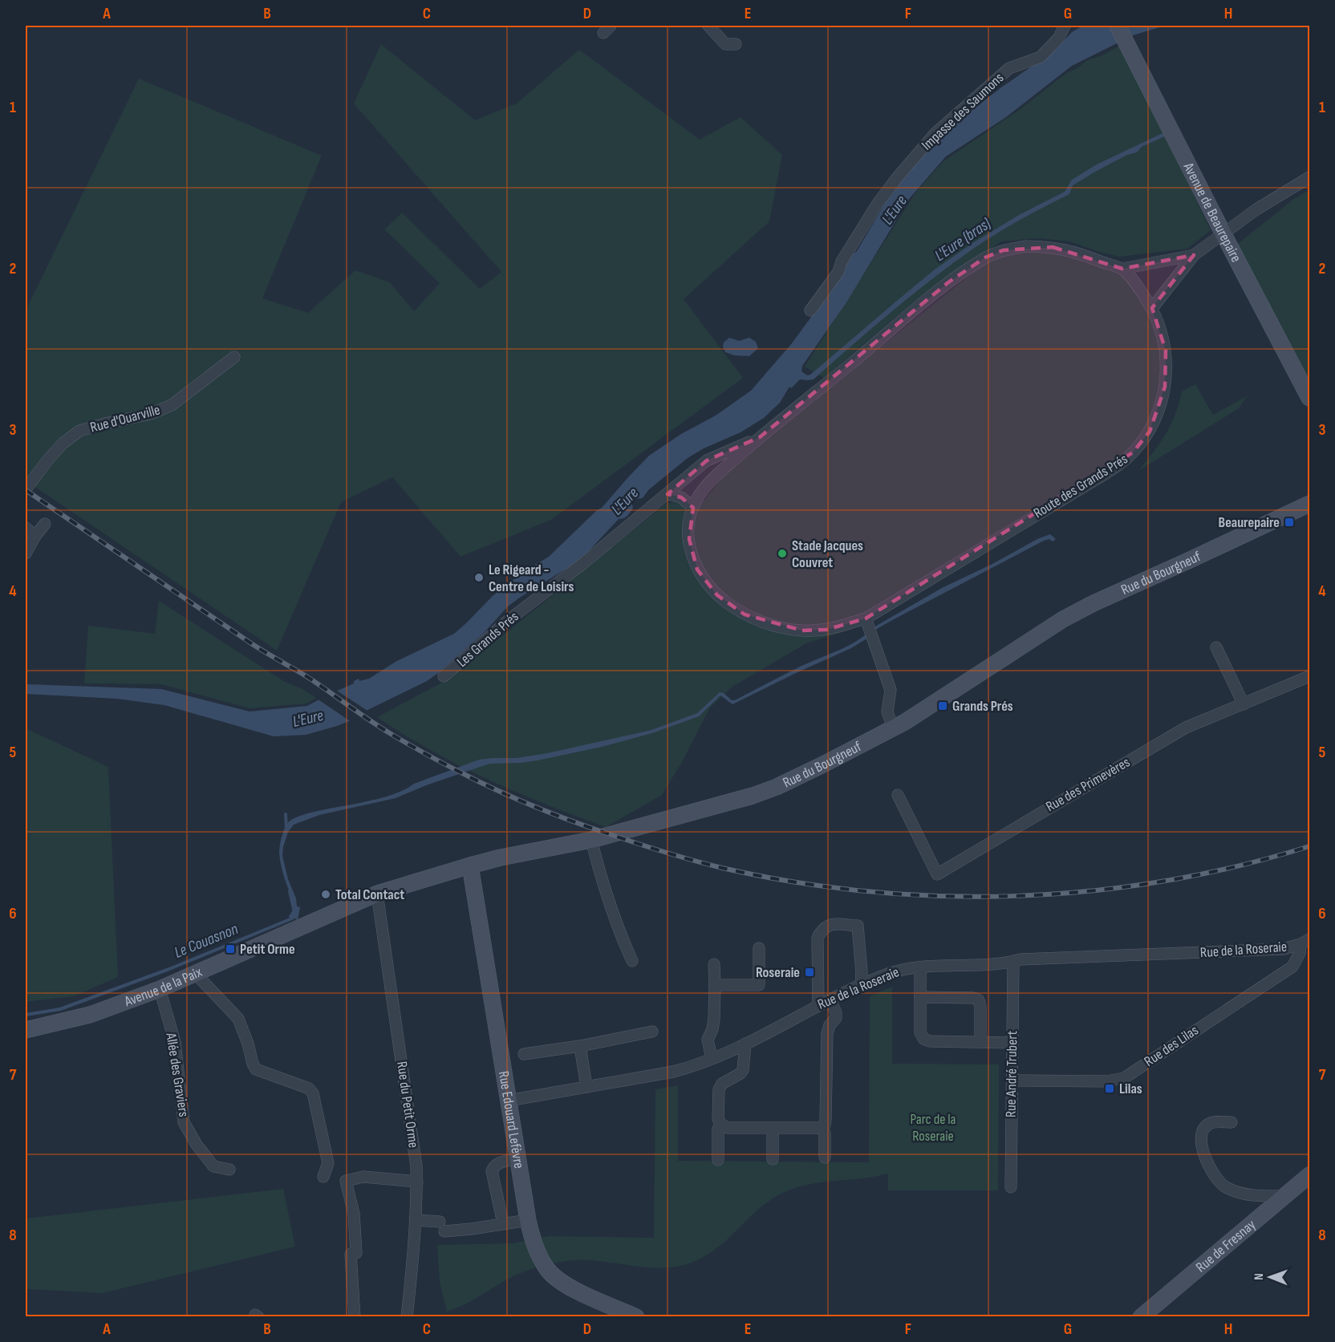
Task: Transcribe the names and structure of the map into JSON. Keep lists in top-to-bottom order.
{
  "streets": {
    "main road": [
      "Avenue de Beaurepaire",
      "Rue du Bourgneuf",
      "Avenue de la Paix",
      "Rue Edouard Lefèvre",
      "Rue de Fresnay"
    ],
    "street": [
      "Impasse des Saumons",
      "Rue d'Ouarville",
      "Route des Grands Prés",
      "Les Grands Prés",
      "Rue des Primevères",
      "Rue de la Roseraie",
      "Rue des Lilas",
      "Rue André Trubert",
      "Allée des Graviers",
      "Rue du Petit Orme"
    ]
  },
  "crossings": [
    ["Route des Grands Prés", "Les Grands Prés"],
    ["Rue du Bourgneuf", "Avenue de la Paix"],
    ["Rue du Bourgneuf", "Rue du Petit Orme"],
    ["Rue du Bourgneuf", "Rue Edouard Lefèvre"],
    ["Rue de la Roseraie", "Rue des Lilas"],
    ["Rue de la Roseraie", "Rue André Trubert"],
    ["Rue de la Roseraie", "Rue Edouard Lefèvre"],
    ["Avenue de la Paix", "Allée des Graviers"],
    ["Rue des Lilas", "Rue André Trubert"]
  ],
  "water": ["L'Eure", "L'Eure (bras)", "Le Couasnon"],
  "parks": ["Parc de la Roseraie"],
  "places": {
    "transit": [
      "Beaurepaire",
      "Grands Prés",
      "Petit Orme",
      "Roseraie",
      "Lilas"
    ],
    "other": ["Stade Jacques Couvret", "Le Rigeard - Centre de Loisirs", "Total Contact"]
  },
  "north": "left",
  "grid": {
    "columns": [
      "A",
      "B",
      "C",
      "D",
      "E",
      "F",
      "G",
      "H"
    ],
    "rows": [
      "1",
      "2",
      "3",
      "4",
      "5",
      "6",
      "7",
      "8"
    ]
  }
}
